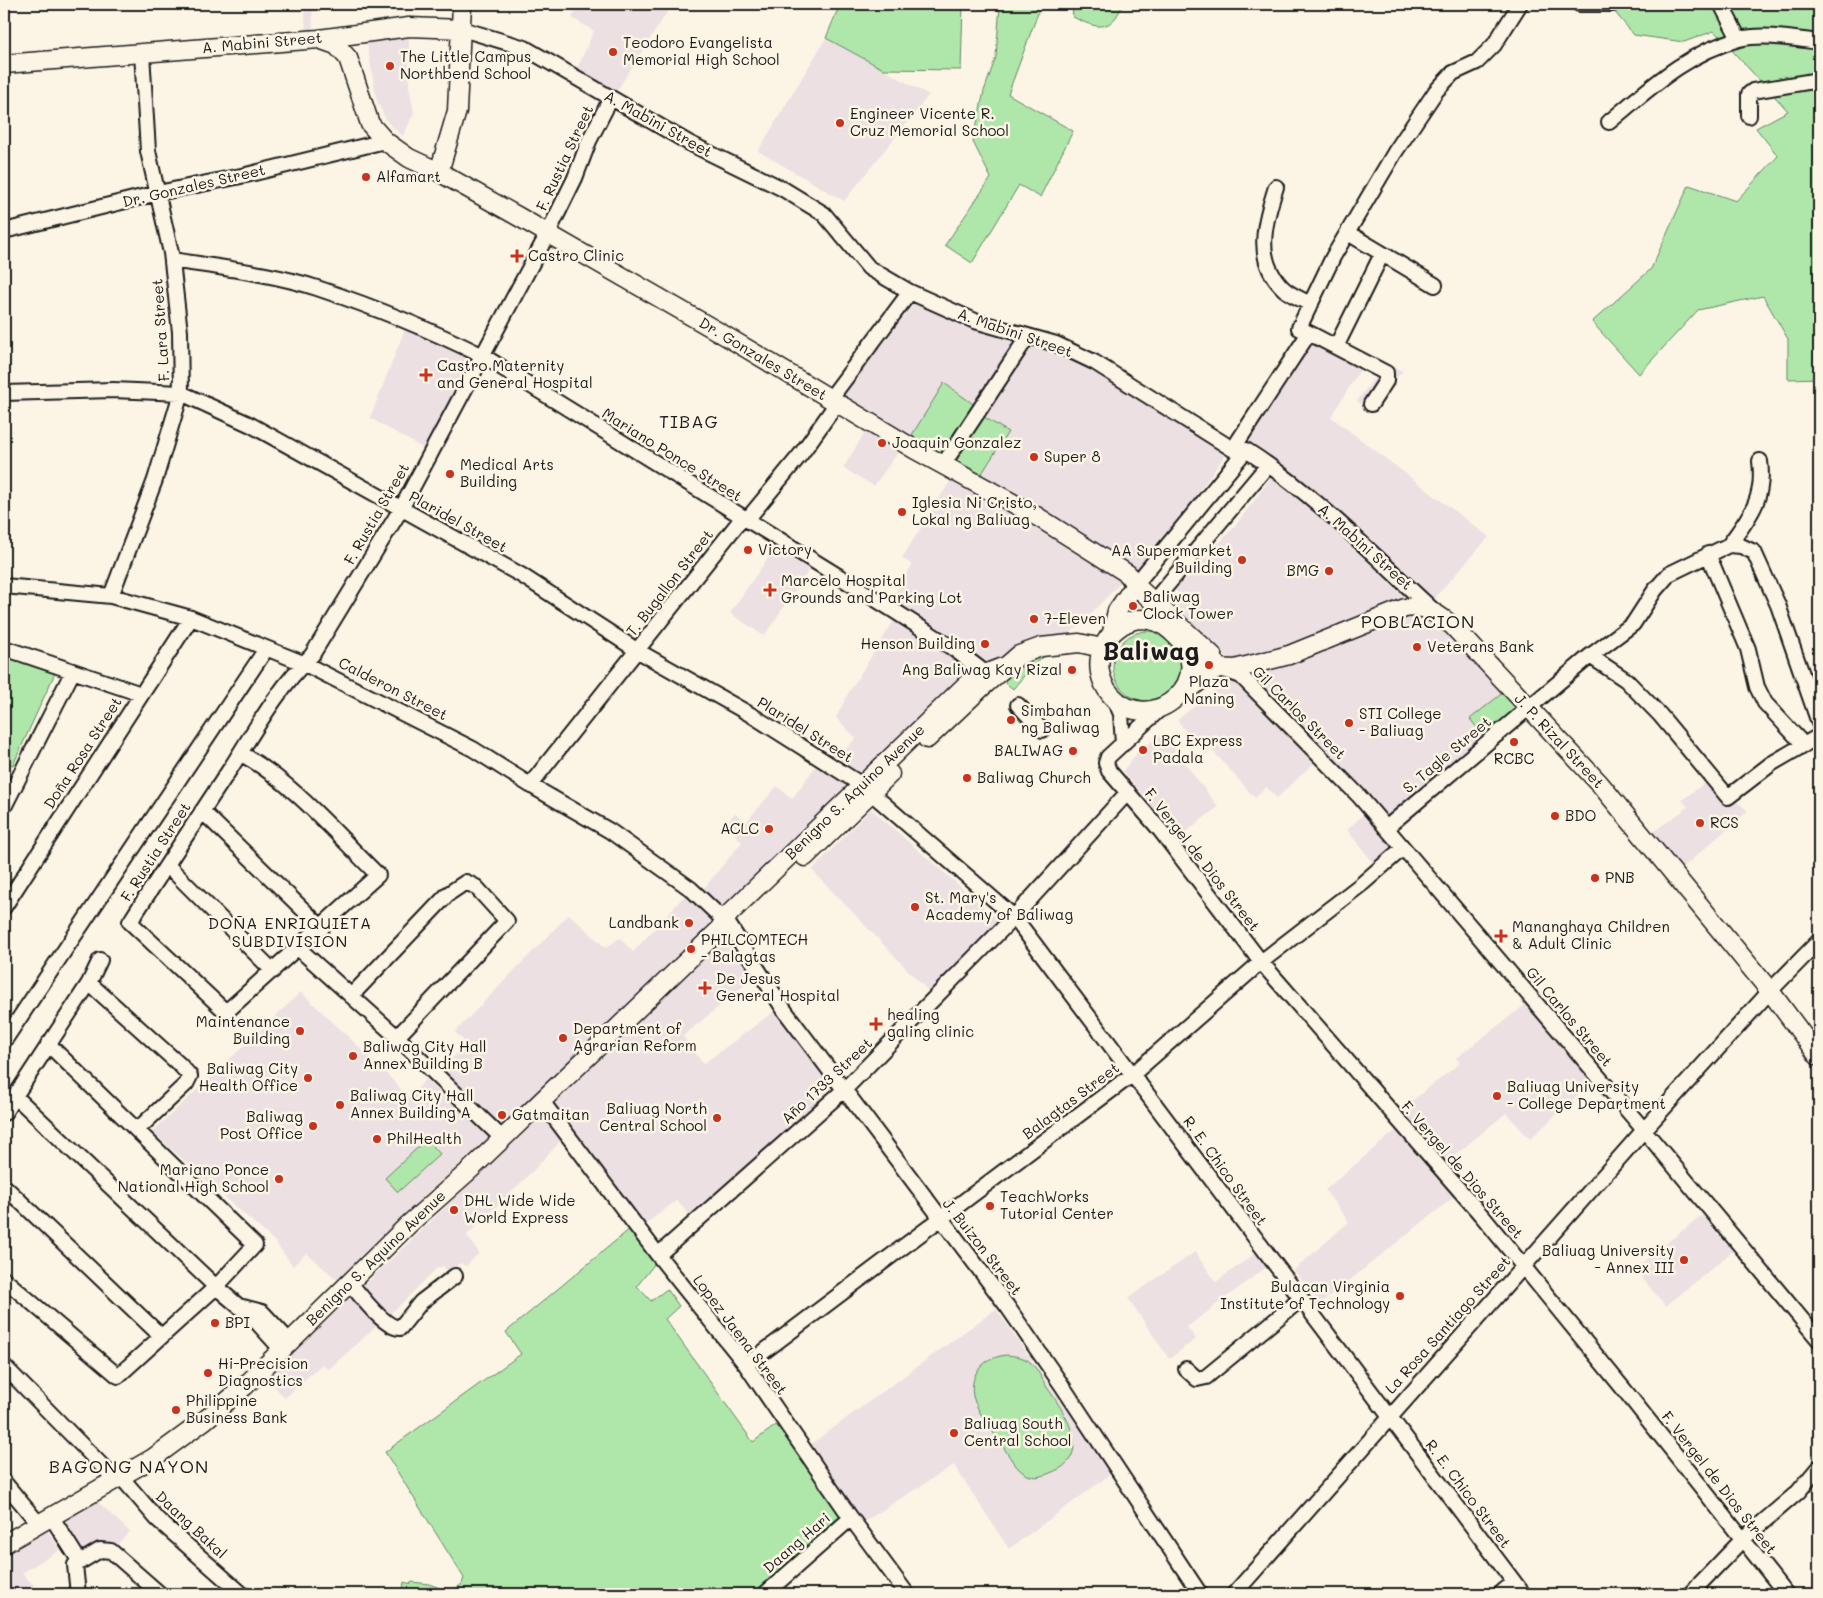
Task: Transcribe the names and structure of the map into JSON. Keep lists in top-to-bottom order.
{
  "streets": {
    "main road": [
      "A. Mabini Street",
      "Dr. Gonzales Street",
      "J. P. Rizal Street",
      "Benigno S. Aquino Avenue"
    ],
    "street": [
      "F. Rustia Street",
      "F. Lara Street",
      "Mariano Ponce Street",
      "Plaridel Street",
      "T. Bugallon Street",
      "Calderon Street",
      "Gil Carlos Street",
      "Doña Rosa Street",
      "S. Tagle Street",
      "F. Vergel de Dios Street",
      "Año 1733 Street",
      "Balagtas Street",
      "R. E. Chico Street",
      "J. Buizon Street",
      "La Rosa Santiago Street",
      "Lopez Jaena Street",
      "Daang Bakal",
      "Daang Hari"
    ]
  },
  "crossings": [
    ["A. Mabini Street", "F. Rustia Street"],
    ["A. Mabini Street", "Dr. Gonzales Street"],
    ["A. Mabini Street", "F. Lara Street"],
    ["A. Mabini Street", "T. Bugallon Street"],
    ["A. Mabini Street", "J. P. Rizal Street"],
    ["F. Rustia Street", "Dr. Gonzales Street"],
    ["F. Rustia Street", "Mariano Ponce Street"],
    ["F. Rustia Street", "Plaridel Street"],
    ["F. Rustia Street", "Calderon Street"],
    ["Dr. Gonzales Street", "F. Lara Street"],
    ["Dr. Gonzales Street", "T. Bugallon Street"],
    ["Dr. Gonzales Street", "Gil Carlos Street"],
    ["Dr. Gonzales Street", "J. P. Rizal Street"],
    ["F. Lara Street", "Mariano Ponce Street"],
    ["F. Lara Street", "Plaridel Street"],
    ["F. Lara Street", "Calderon Street"],
    ["Mariano Ponce Street", "T. Bugallon Street"],
    ["Mariano Ponce Street", "Benigno S. Aquino Avenue"],
    ["Plaridel Street", "T. Bugallon Street"],
    ["Plaridel Street", "Benigno S. Aquino Avenue"],
    ["Plaridel Street", "R. E. Chico Street"],
    ["T. Bugallon Street", "Calderon Street"],
    ["Calderon Street", "Doña Rosa Street"],
    ["Calderon Street", "Benigno S. Aquino Avenue"],
    ["Calderon Street", "J. Buizon Street"],
    ["Gil Carlos Street", "J. P. Rizal Street"],
    ["Gil Carlos Street", "S. Tagle Street"],
    ["Gil Carlos Street", "Balagtas Street"],
    ["Gil Carlos Street", "La Rosa Santiago Street"],
    ["J. P. Rizal Street", "S. Tagle Street"],
    ["J. P. Rizal Street", "La Rosa Santiago Street"],
    ["Benigno S. Aquino Avenue", "R. E. Chico Street"],
    ["Benigno S. Aquino Avenue", "J. Buizon Street"],
    ["Benigno S. Aquino Avenue", "Lopez Jaena Street"],
    ["Benigno S. Aquino Avenue", "Daang Bakal"],
    ["F. Vergel de Dios Street", "Año 1733 Street"],
    ["F. Vergel de Dios Street", "Balagtas Street"],
    ["F. Vergel de Dios Street", "La Rosa Santiago Street"],
    ["Año 1733 Street", "R. E. Chico Street"],
    ["Año 1733 Street", "J. Buizon Street"],
    ["Año 1733 Street", "Lopez Jaena Street"],
    ["Balagtas Street", "R. E. Chico Street"],
    ["Balagtas Street", "J. Buizon Street"],
    ["Balagtas Street", "Lopez Jaena Street"],
    ["R. E. Chico Street", "La Rosa Santiago Street"],
    ["Lopez Jaena Street", "Daang Hari"]
  ],
  "districts": [
    "TIBAG",
    "POBLACION",
    "Baliwag",
    "DOÑA ENRIQUIETA SUBDIVISION",
    "BAGONG NAYON"
  ],
  "places": {
    "other": [
      "Teodoro Evangelista Memorial High School",
      "The Little Campus Northbend School",
      "Engineer Vicente R. Cruz Memorial School",
      "Alfamart",
      "Joaquin Gonzalez",
      "Super 8",
      "Medical Arts Building",
      "Iglesia Ni Cristo, Lokal ng Baliuag",
      "Victory",
      "AA Supermarket Building",
      "BMG",
      "Baliwag Clock Tower",
      "7-Eleven",
      "Henson Building",
      "Veterans Bank",
      "Plaza Naning",
      "Ang Baliwag Kay Rizal",
      "Simbahan ng Baliwag",
      "STI College - Baliuag",
      "RCBC",
      "LBC Express Padala",
      "BALIWAG",
      "Baliwag Church",
      "BDO",
      "RCS",
      "ACLC",
      "PNB",
      "St. Mary's Academy of Baliwag",
      "Landbank",
      "PHILCOMTECH - Balagtas",
      "Maintenance Building",
      "Department of Agrarian Reform",
      "Baliwag City Hall Annex Building B",
      "Baliwag City Health Office",
      "Baliuag University - College Department",
      "Baliwag City Hall Annex Building A",
      "Gatmaitan",
      "Baliuag North Central School",
      "Baliwag Post Office",
      "PhilHealth",
      "Mariano Ponce National High School",
      "TeachWorks Tutorial Center",
      "DHL Wide Wide World Express",
      "Baliuag University - Annex III",
      "Bulacan Virginia Institute of Technology",
      "BPI",
      "Hi-Precision Diagnostics",
      "Philippine Business Bank",
      "Baliuag South Central School"
    ],
    "health": [
      "Castro Clinic",
      "Castro Maternity and General Hospital",
      "Marcelo Hospital Grounds and Parking Lot",
      "Mananghaya Children & Adult Clinic",
      "De Jesus General Hospital",
      "healing galing clinic"
    ]
  }
}
